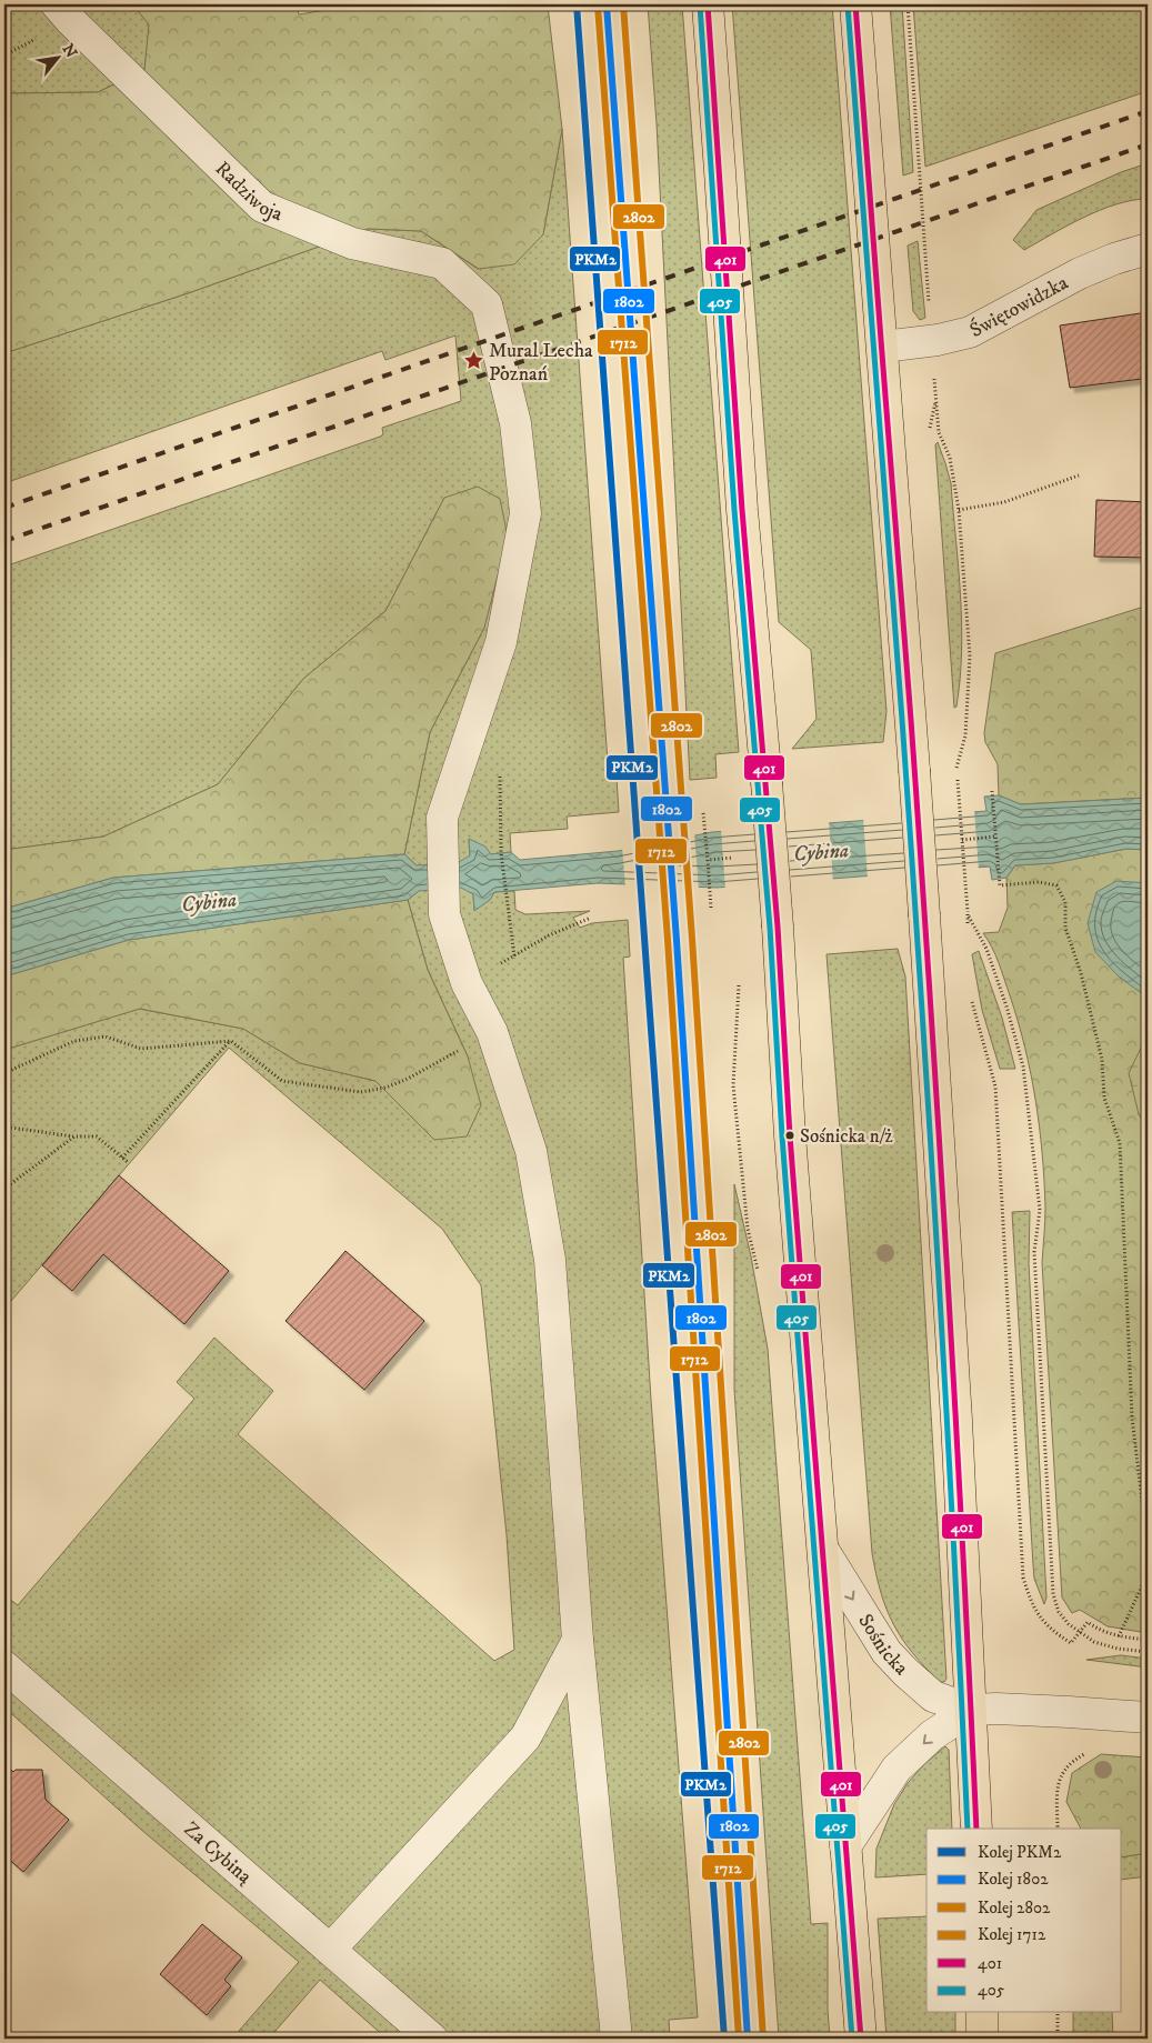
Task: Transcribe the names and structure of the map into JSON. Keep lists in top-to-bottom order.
{
  "streets": {
    "street": [
      "Radziwoja",
      "Świętowidzka",
      "Sośnicka",
      "Za Cybiną"
    ]
  },
  "one_way": ["Sośnicka"],
  "water": ["Cybina"],
  "places": {
    "place": ["Mural Lecha Poznań"],
    "other": ["Sośnicka n/ż"]
  },
  "lines": [
    "rail line PKM2",
    "rail line 2802",
    "transit line 401",
    "rail line 1802",
    "rail line 1712",
    "transit line 405"
  ],
  "legend": [
    "Kolej PKM2",
    "Kolej 1802",
    "Kolej 2802",
    "Kolej 1712",
    "401",
    "405"
  ],
  "north": "top right"
}
